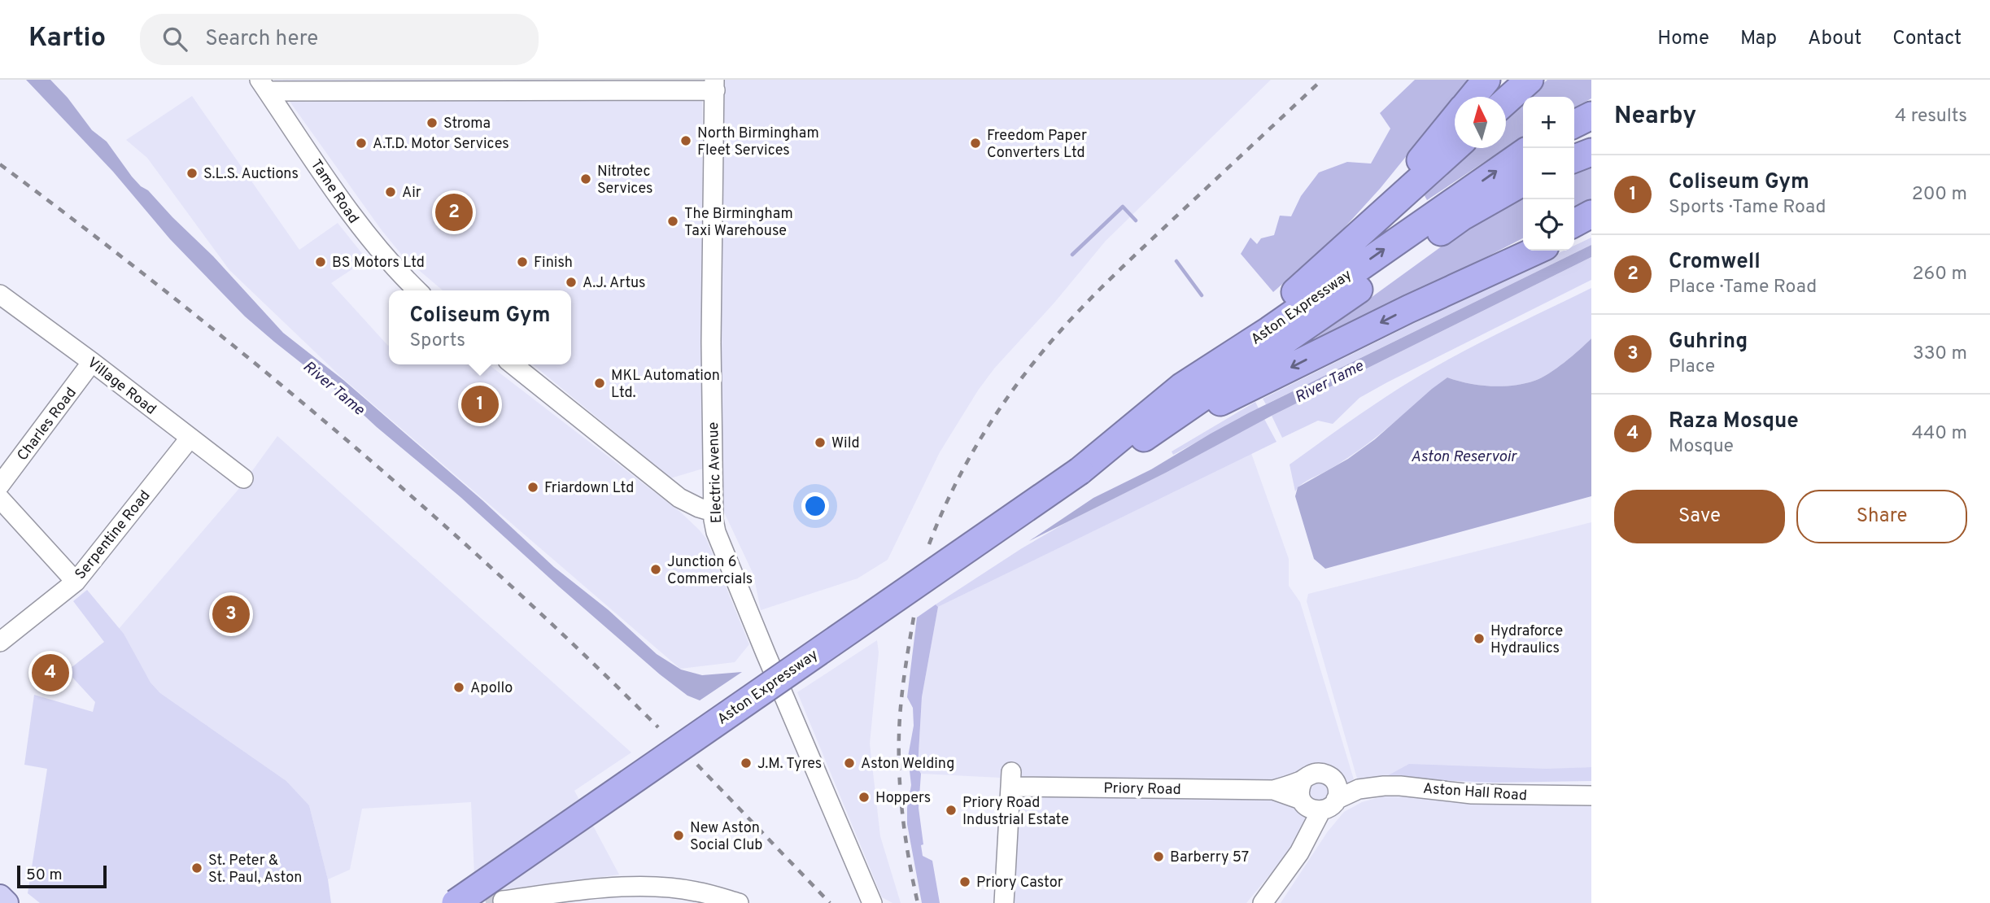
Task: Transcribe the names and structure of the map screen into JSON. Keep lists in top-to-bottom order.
{
  "streets": {
    "highway": ["Aston Expressway"],
    "street": [
      "Tame Road",
      "Village Road",
      "Charles Road",
      "Electric Avenue",
      "Serpentine Road",
      "Priory Road",
      "Aston Hall Road"
    ]
  },
  "crossings": [
    ["Village Road", "Charles Road"],
    ["Village Road", "Serpentine Road"],
    ["Priory Road", "Aston Hall Road"]
  ],
  "water": ["River Tame", "Aston Reservoir"],
  "places": [
    "Stroma",
    "North Birmingham Fleet Services",
    "A.T.D. Motor Services",
    "Freedom Paper Converters Ltd",
    "S.L.S. Auctions",
    "Nitrotec Services",
    "Air",
    "The Birmingham Taxi Warehouse",
    "BS Motors Ltd",
    "Finish",
    "A.J. Artus",
    "MKL Automation Ltd.",
    "Wild",
    "Friardown Ltd",
    "Junction 6 Commercials",
    "Hydraforce Hydraulics",
    "Apollo",
    "J.M. Tyres",
    "Aston Welding",
    "Hoppers",
    "Priory Road Industrial Estate",
    "New Aston Social Club",
    "Barberry 57",
    "St. Peter & St. Paul, Aston",
    "Priory Castor"
  ],
  "scale_bar": "50 m",
  "north": "top",
  "page": {
    "header": "Kartio",
    "search": "Search here",
    "nav": [
      "Home",
      "Map",
      "About",
      "Contact"
    ],
    "heading": ["Nearby", "4 results"],
    "map_buttons": ["+", "−"],
    "list": [
      {
        "mark": "1",
        "name": "Coliseum Gym",
        "note": "Sports · Tame Road",
        "value": "200 m"
      },
      {
        "mark": "2",
        "name": "Cromwell",
        "note": "Place · Tame Road",
        "value": "260 m"
      },
      {
        "mark": "3",
        "name": "Guhring",
        "note": "Place",
        "value": "330 m"
      },
      {
        "mark": "4",
        "name": "Raza Mosque",
        "note": "Mosque",
        "value": "440 m"
      }
    ],
    "pins": [
      "2",
      "1",
      "3",
      "4"
    ],
    "popup": ["Coliseum Gym", "Sports"],
    "buttons": ["Save", "Share"],
    "scale": "50 m"
  }
}
